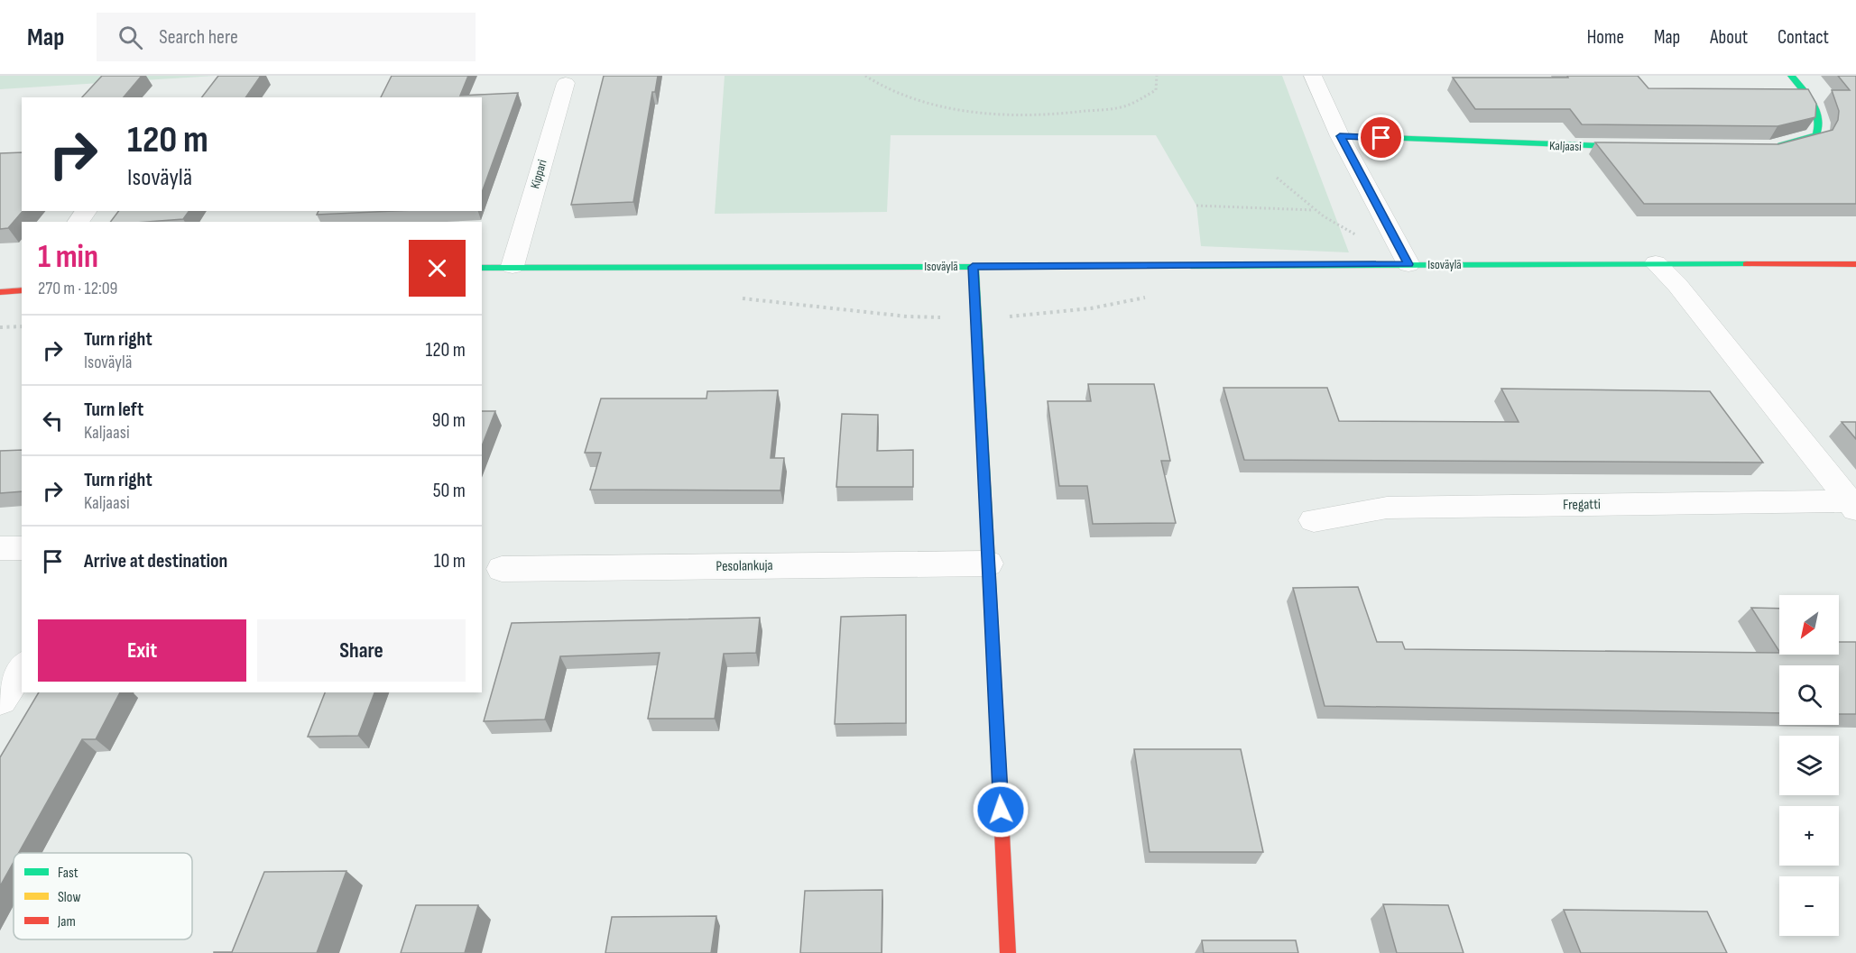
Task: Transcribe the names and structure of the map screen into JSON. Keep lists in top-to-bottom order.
{
  "streets": {
    "street": [
      "Kaljaasi",
      "Kippari",
      "Isoväylä",
      "Fregatti",
      "Pesolankuja"
    ]
  },
  "crossings": [
    ["Kippari", "Isoväylä"],
    ["Isoväylä", "Fregatti"]
  ],
  "legend": ["Fast", "Slow", "Jam"],
  "north": "bottom left",
  "page": {
    "header": "Map",
    "search": "Search here",
    "nav": [
      "Home",
      "Map",
      "About",
      "Contact"
    ],
    "turn": ["120 m", "Isoväylä"],
    "heading": ["1 min", "270 m · 12:09"],
    "list": [
      {
        "name": "Turn right",
        "note": "Isoväylä",
        "value": "120 m"
      },
      {
        "name": "Turn left",
        "note": "Kaljaasi",
        "value": "90 m"
      },
      {
        "name": "Turn right",
        "note": "Kaljaasi",
        "value": "50 m"
      },
      {
        "name": "Arrive at destination",
        "value": "10 m"
      }
    ],
    "map_buttons": ["+", "−"],
    "buttons": ["Exit", "Share"]
  }
}
